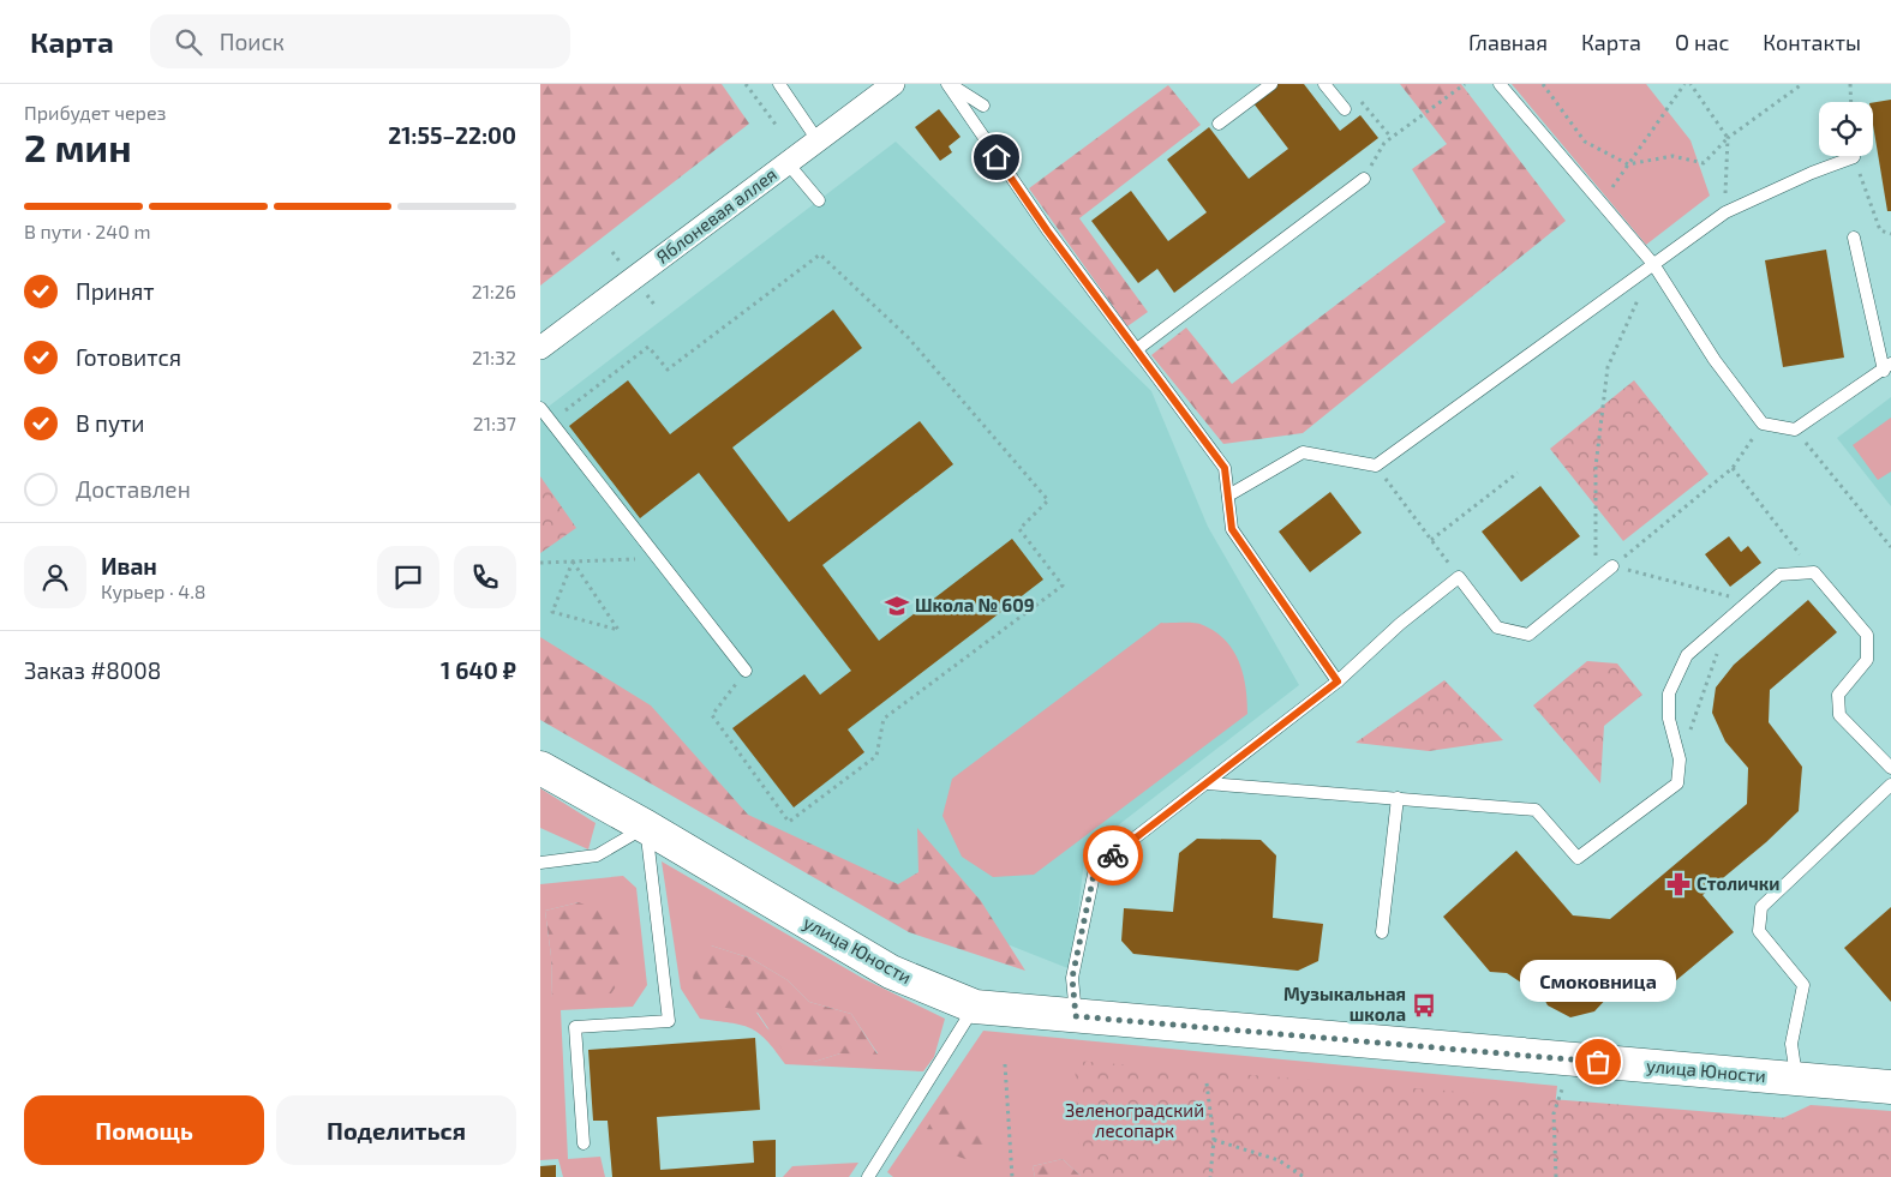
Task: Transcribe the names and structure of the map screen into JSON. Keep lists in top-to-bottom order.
{
  "streets": {
    "street": ["Яблоневая аллея", "улица Юности"]
  },
  "parks": ["Зеленоградский лесопарк"],
  "places": {
    "school or university": ["Школа № 609"],
    "pharmacy": ["Столички"],
    "bus stop": ["Музыкальная школа"],
    "other": ["Смоковница"]
  },
  "page": {
    "header": "Карта",
    "search": "Поиск",
    "nav": [
      "Главная",
      "Карта",
      "О нас",
      "Контакты"
    ],
    "heading": ["2 мин", "Прибудет через", "21:55–22:00"],
    "panel": [
      "Иван",
      "Курьер · 4.8",
      "Заказ #8008",
      "1 640 ₽"
    ],
    "bar": "В пути · 240 m",
    "list": [
      ["Принят", "21:26"],
      ["Готовится", "21:32"],
      ["В пути", "21:37"],
      "Доставлен"
    ],
    "bubble": "Смоковница",
    "buttons": ["Помощь", "Поделиться"]
  }
}
